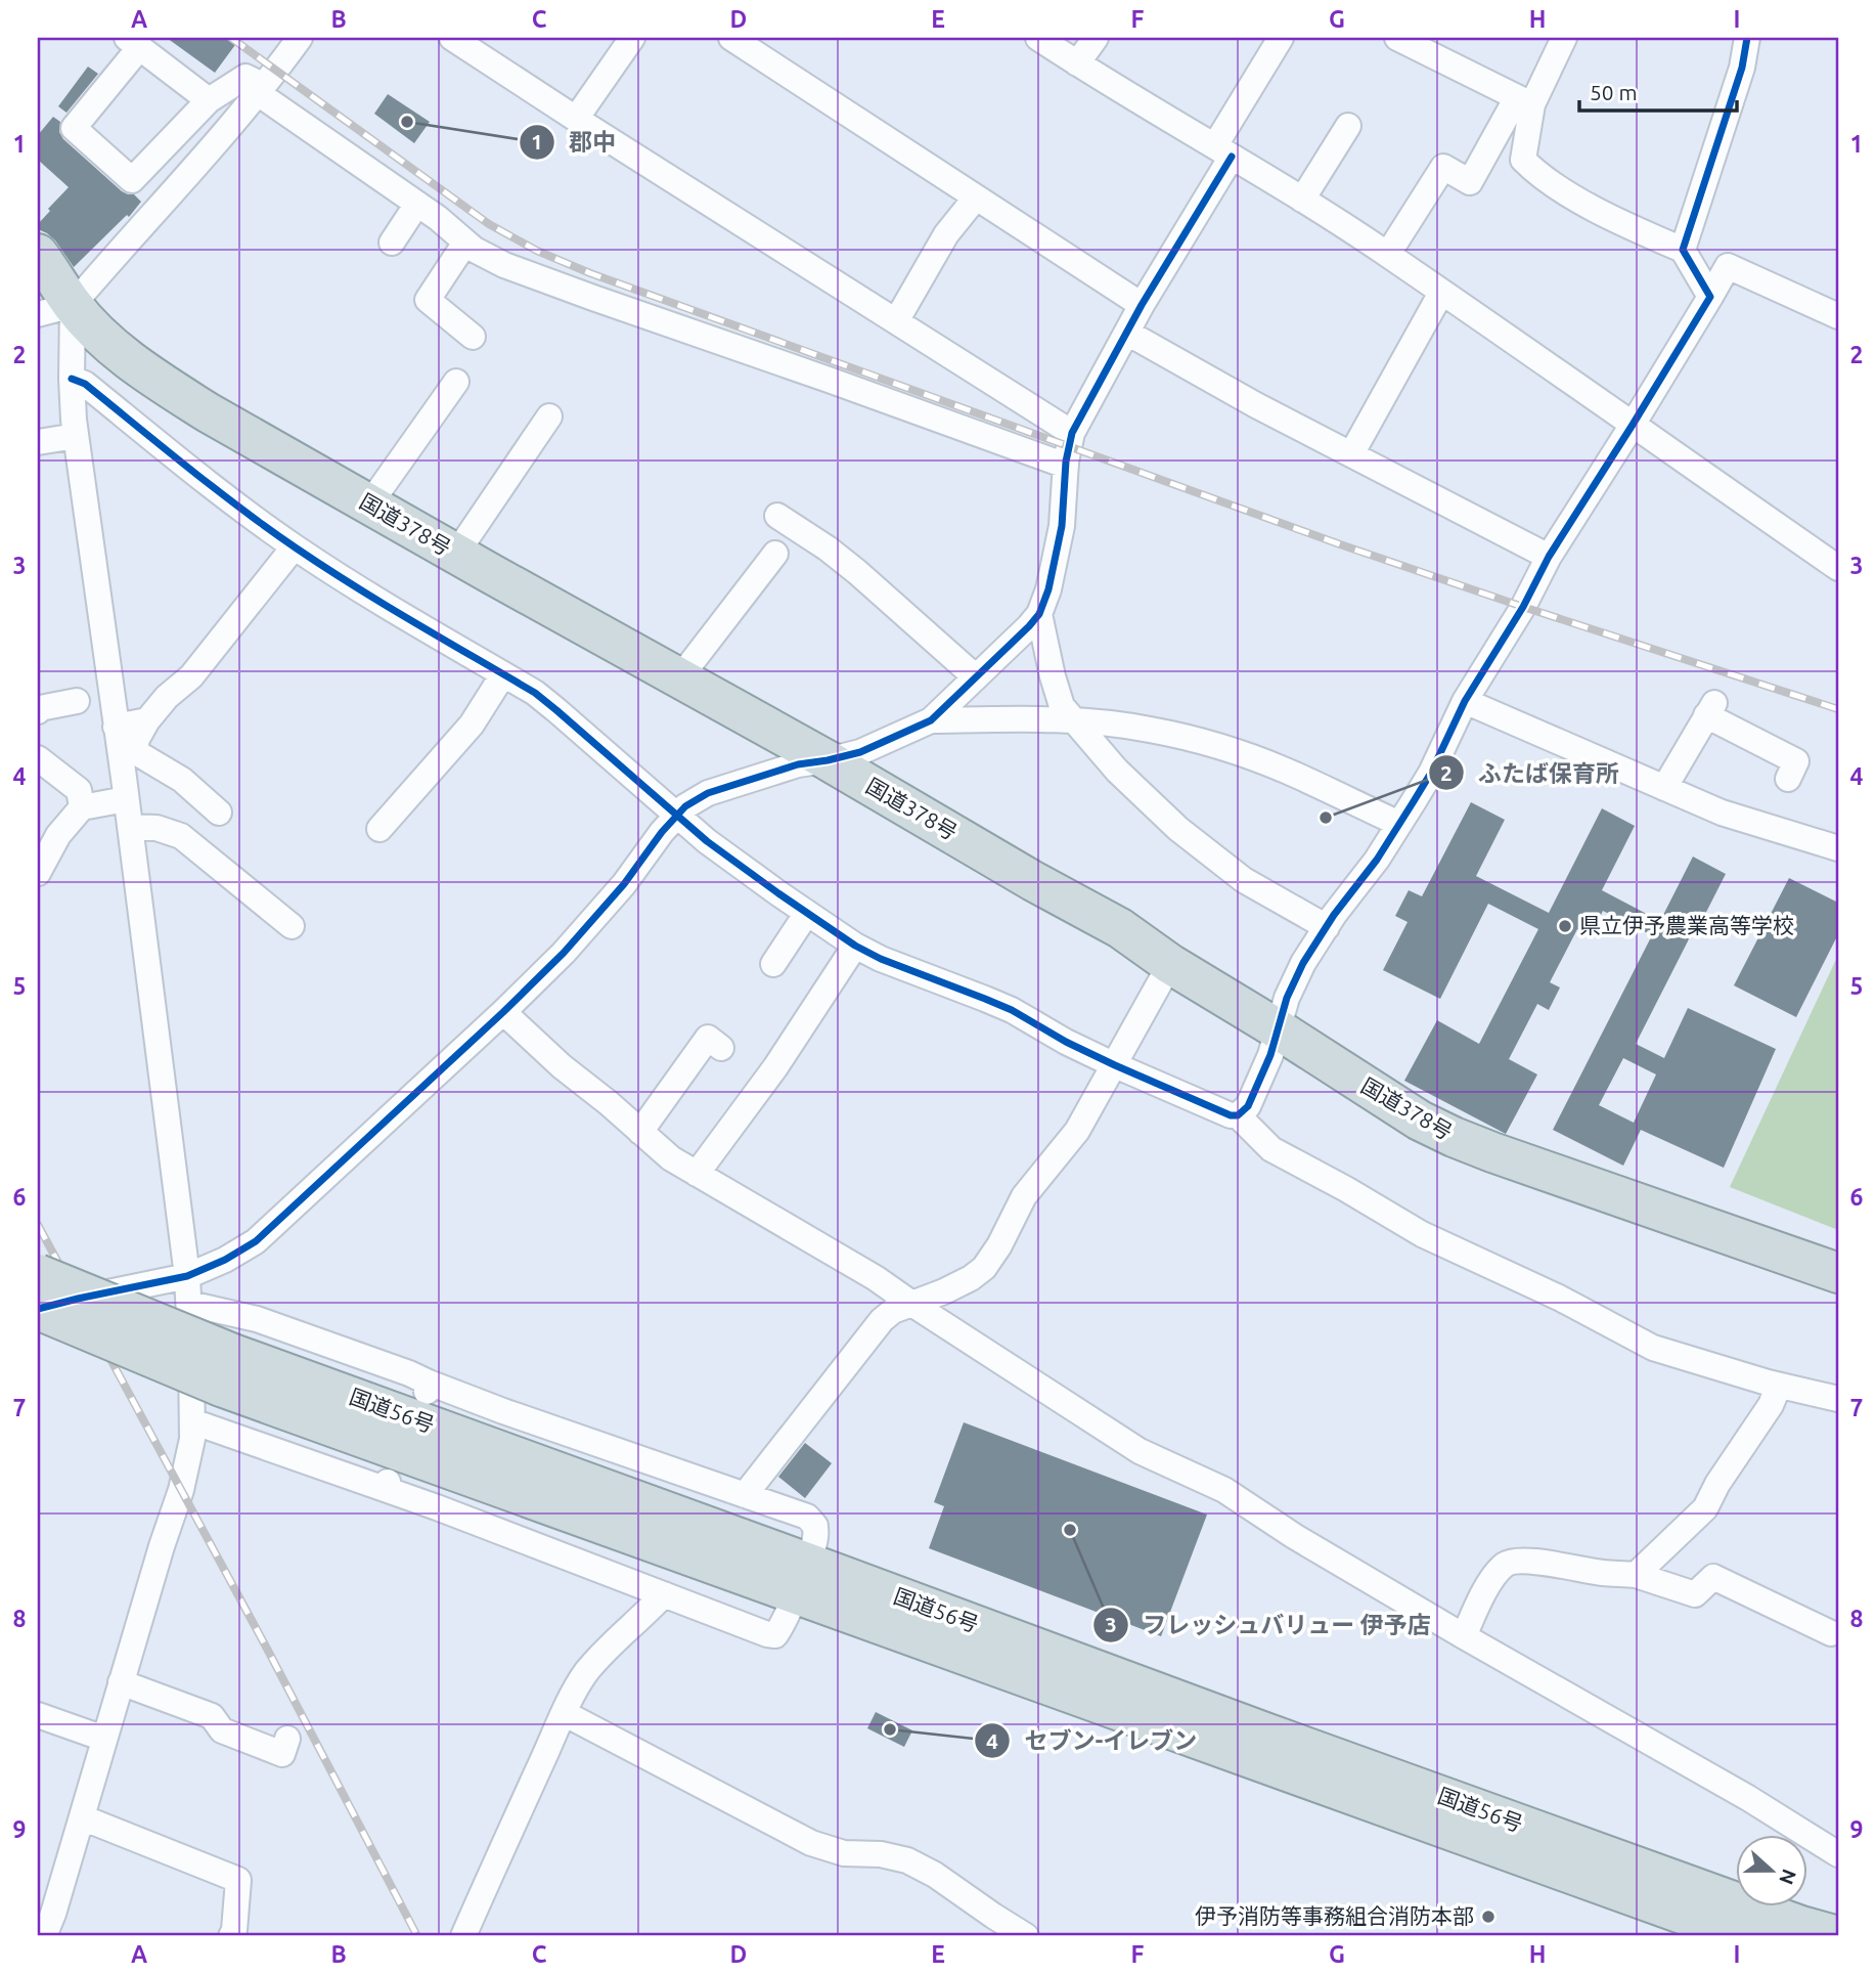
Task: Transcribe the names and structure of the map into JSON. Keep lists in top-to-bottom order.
{
  "streets": {
    "highway": ["国道378号", "国道56号"]
  },
  "places": [
    "郡中",
    "ふたば保育所",
    "県立伊予農業高等学校",
    "フレッシュバリュー 伊予店",
    "セブン-イレブン",
    "伊予消防等事務組合消防本部"
  ],
  "scale_bar": "50 m",
  "north": "right",
  "grid": {
    "columns": [
      "A",
      "B",
      "C",
      "D",
      "E",
      "F",
      "G",
      "H",
      "I"
    ],
    "rows": [
      "1",
      "2",
      "3",
      "4",
      "5",
      "6",
      "7",
      "8",
      "9"
    ]
  }
}
